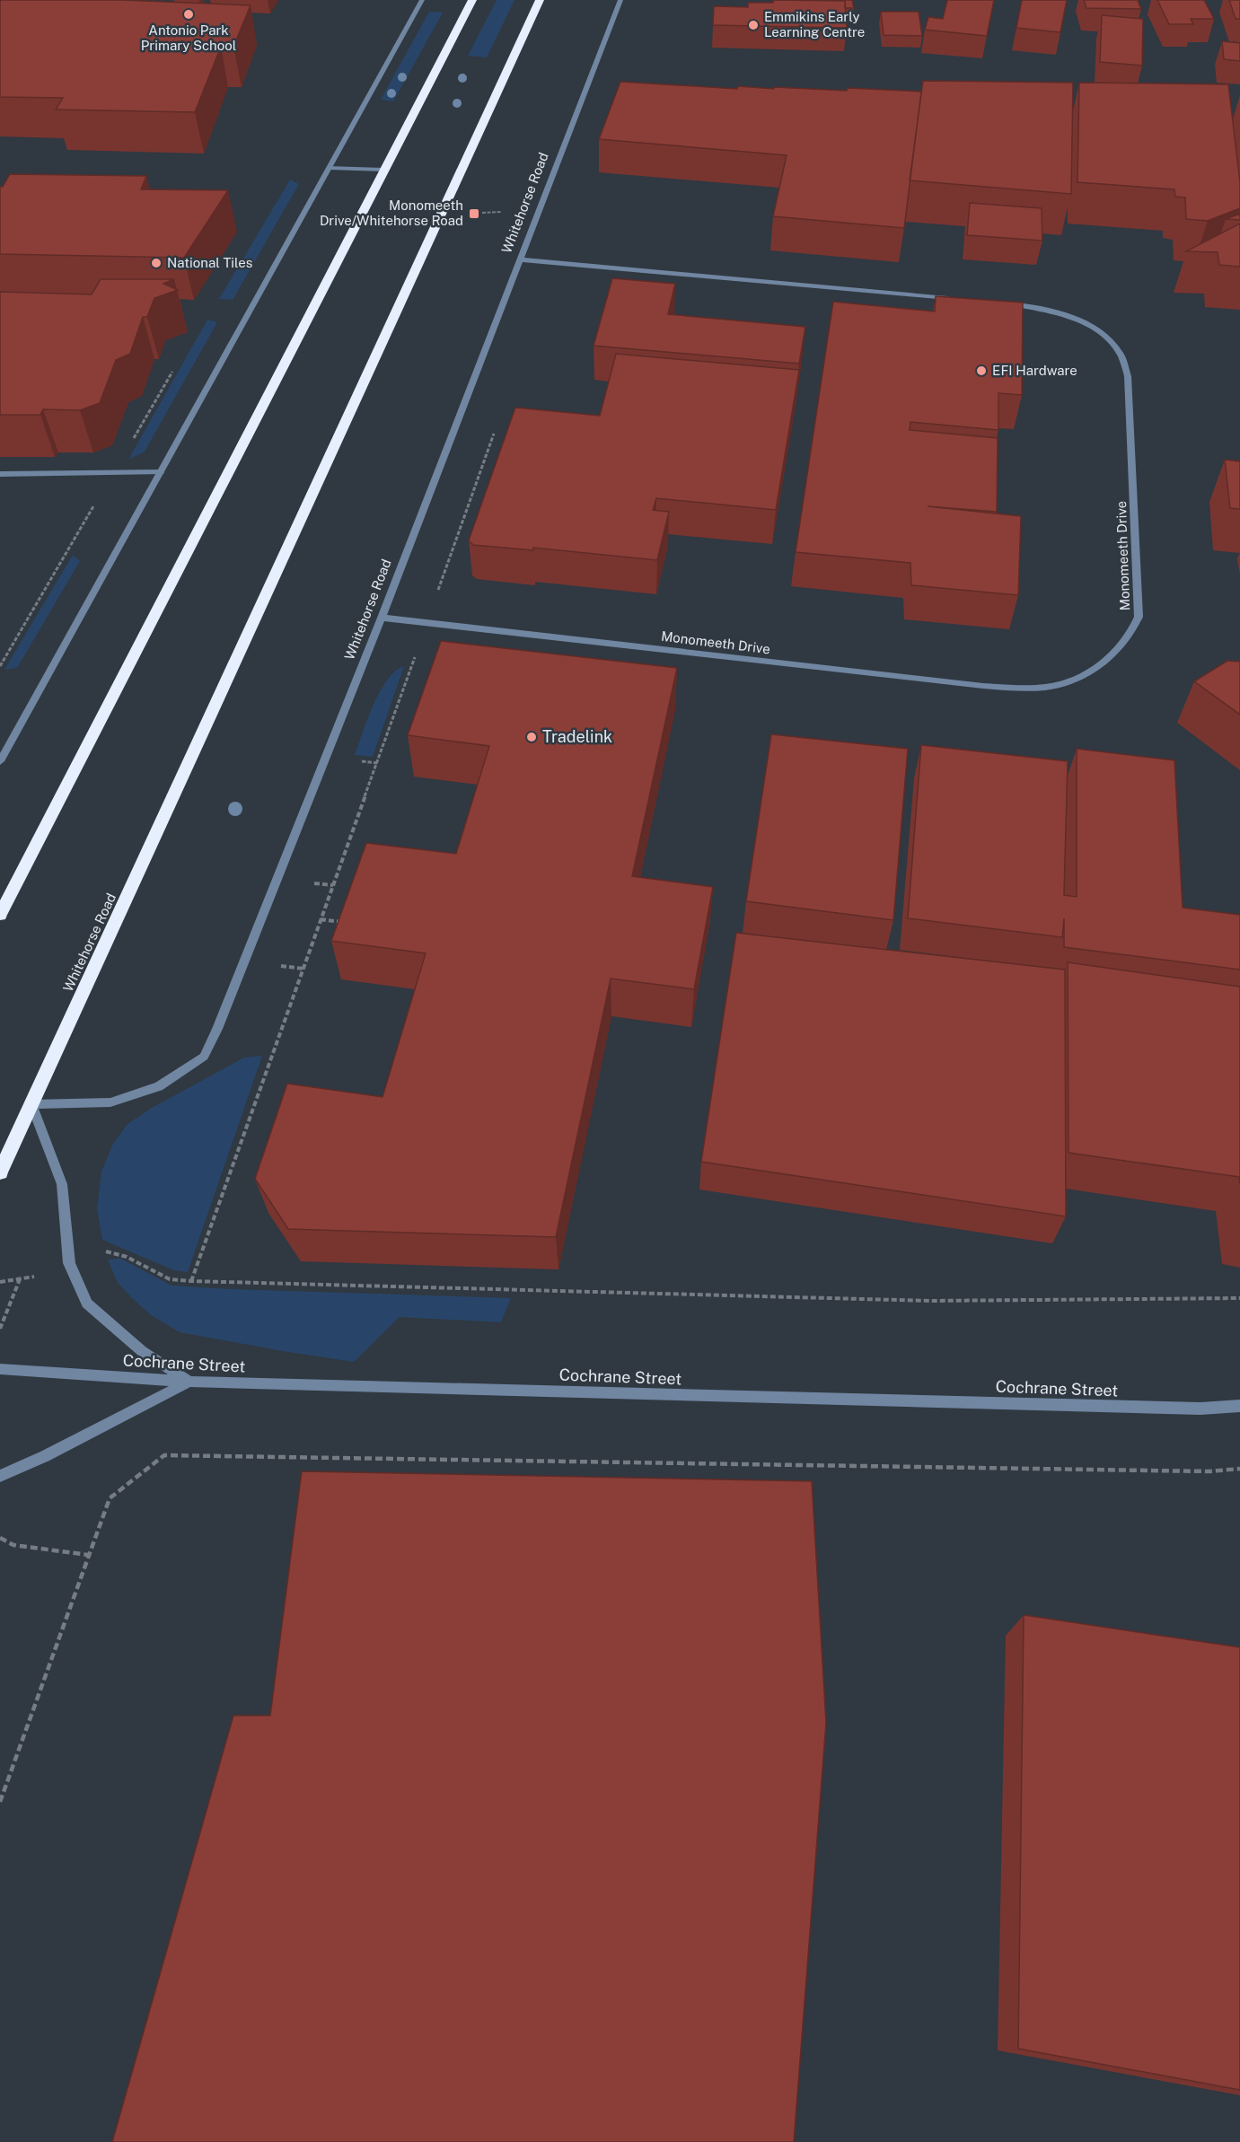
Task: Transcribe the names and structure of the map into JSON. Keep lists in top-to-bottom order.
{
  "streets": {
    "highway": ["Whitehorse Road"],
    "street": ["Monomeeth Drive", "Cochrane Street"]
  },
  "crossings": [
    ["Whitehorse Road", "Monomeeth Drive"]
  ],
  "places": {
    "other": [
      "Antonio Park Primary School",
      "Emmikins Early Learning Centre",
      "National Tiles",
      "EFI Hardware",
      "Tradelink"
    ],
    "transit": ["Monomeeth Drive/Whitehorse Road"]
  }
}
